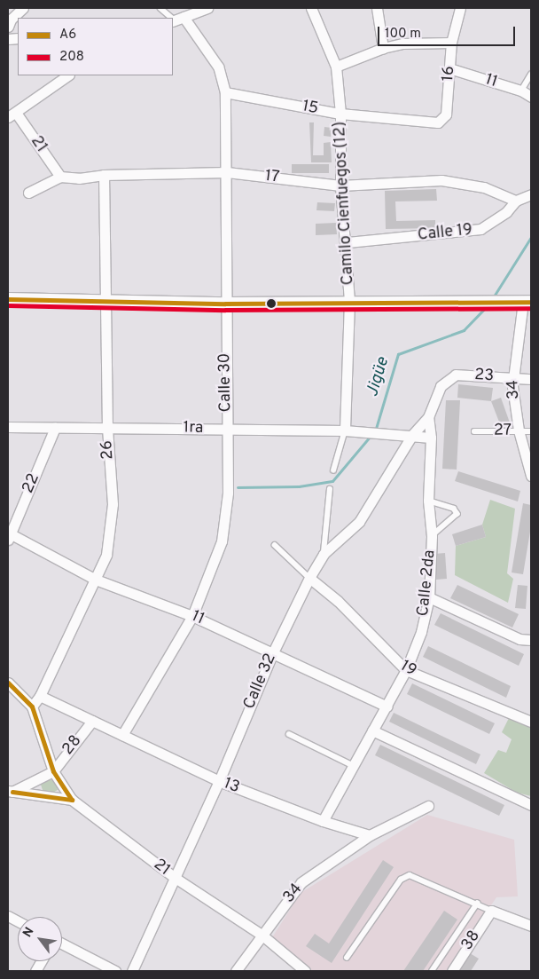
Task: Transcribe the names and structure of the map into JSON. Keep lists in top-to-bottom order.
{
  "streets": {
    "street": [
      "16",
      "11",
      "15",
      "21",
      "17",
      "Camilo Cienfuegos (12)",
      "Calle 19",
      "23",
      "Calle 30",
      "34",
      "1ra",
      "26",
      "22",
      "Calle 2da",
      "19",
      "Calle 32",
      "28",
      "13",
      "38"
    ],
    "lane": ["27"]
  },
  "crossings": [
    ["16", "11"],
    ["16", "15"],
    ["11", "Calle 30"],
    ["11", "26"],
    ["11", "22"],
    ["11", "Calle 2da"],
    ["11", "Calle 32"],
    ["15", "Camilo Cienfuegos (12)"],
    ["15", "Calle 30"],
    ["21", "17"],
    ["21", "34"],
    ["21", "Calle 32"],
    ["17", "Camilo Cienfuegos (12)"],
    ["17", "Calle 19"],
    ["17", "Calle 30"],
    ["17", "26"],
    ["Camilo Cienfuegos (12)", "Calle 19"],
    ["Camilo Cienfuegos (12)", "1ra"],
    ["23", "34"],
    ["23", "Calle 2da"],
    ["Calle 30", "1ra"],
    ["Calle 30", "13"],
    ["34", "27"],
    ["34", "13"],
    ["1ra", "26"],
    ["1ra", "22"],
    ["1ra", "Calle 2da"],
    ["1ra", "Calle 32"],
    ["26", "13"],
    ["Calle 2da", "19"],
    ["Calle 2da", "Calle 32"],
    ["19", "Calle 32"],
    ["Calle 32", "13"],
    ["28", "13"]
  ],
  "water": ["Jigüe"],
  "lines": ["transit line A6", "transit line 208"],
  "legend": ["A6", "208"],
  "scale_bar": "100 m",
  "north": "top left"
}
